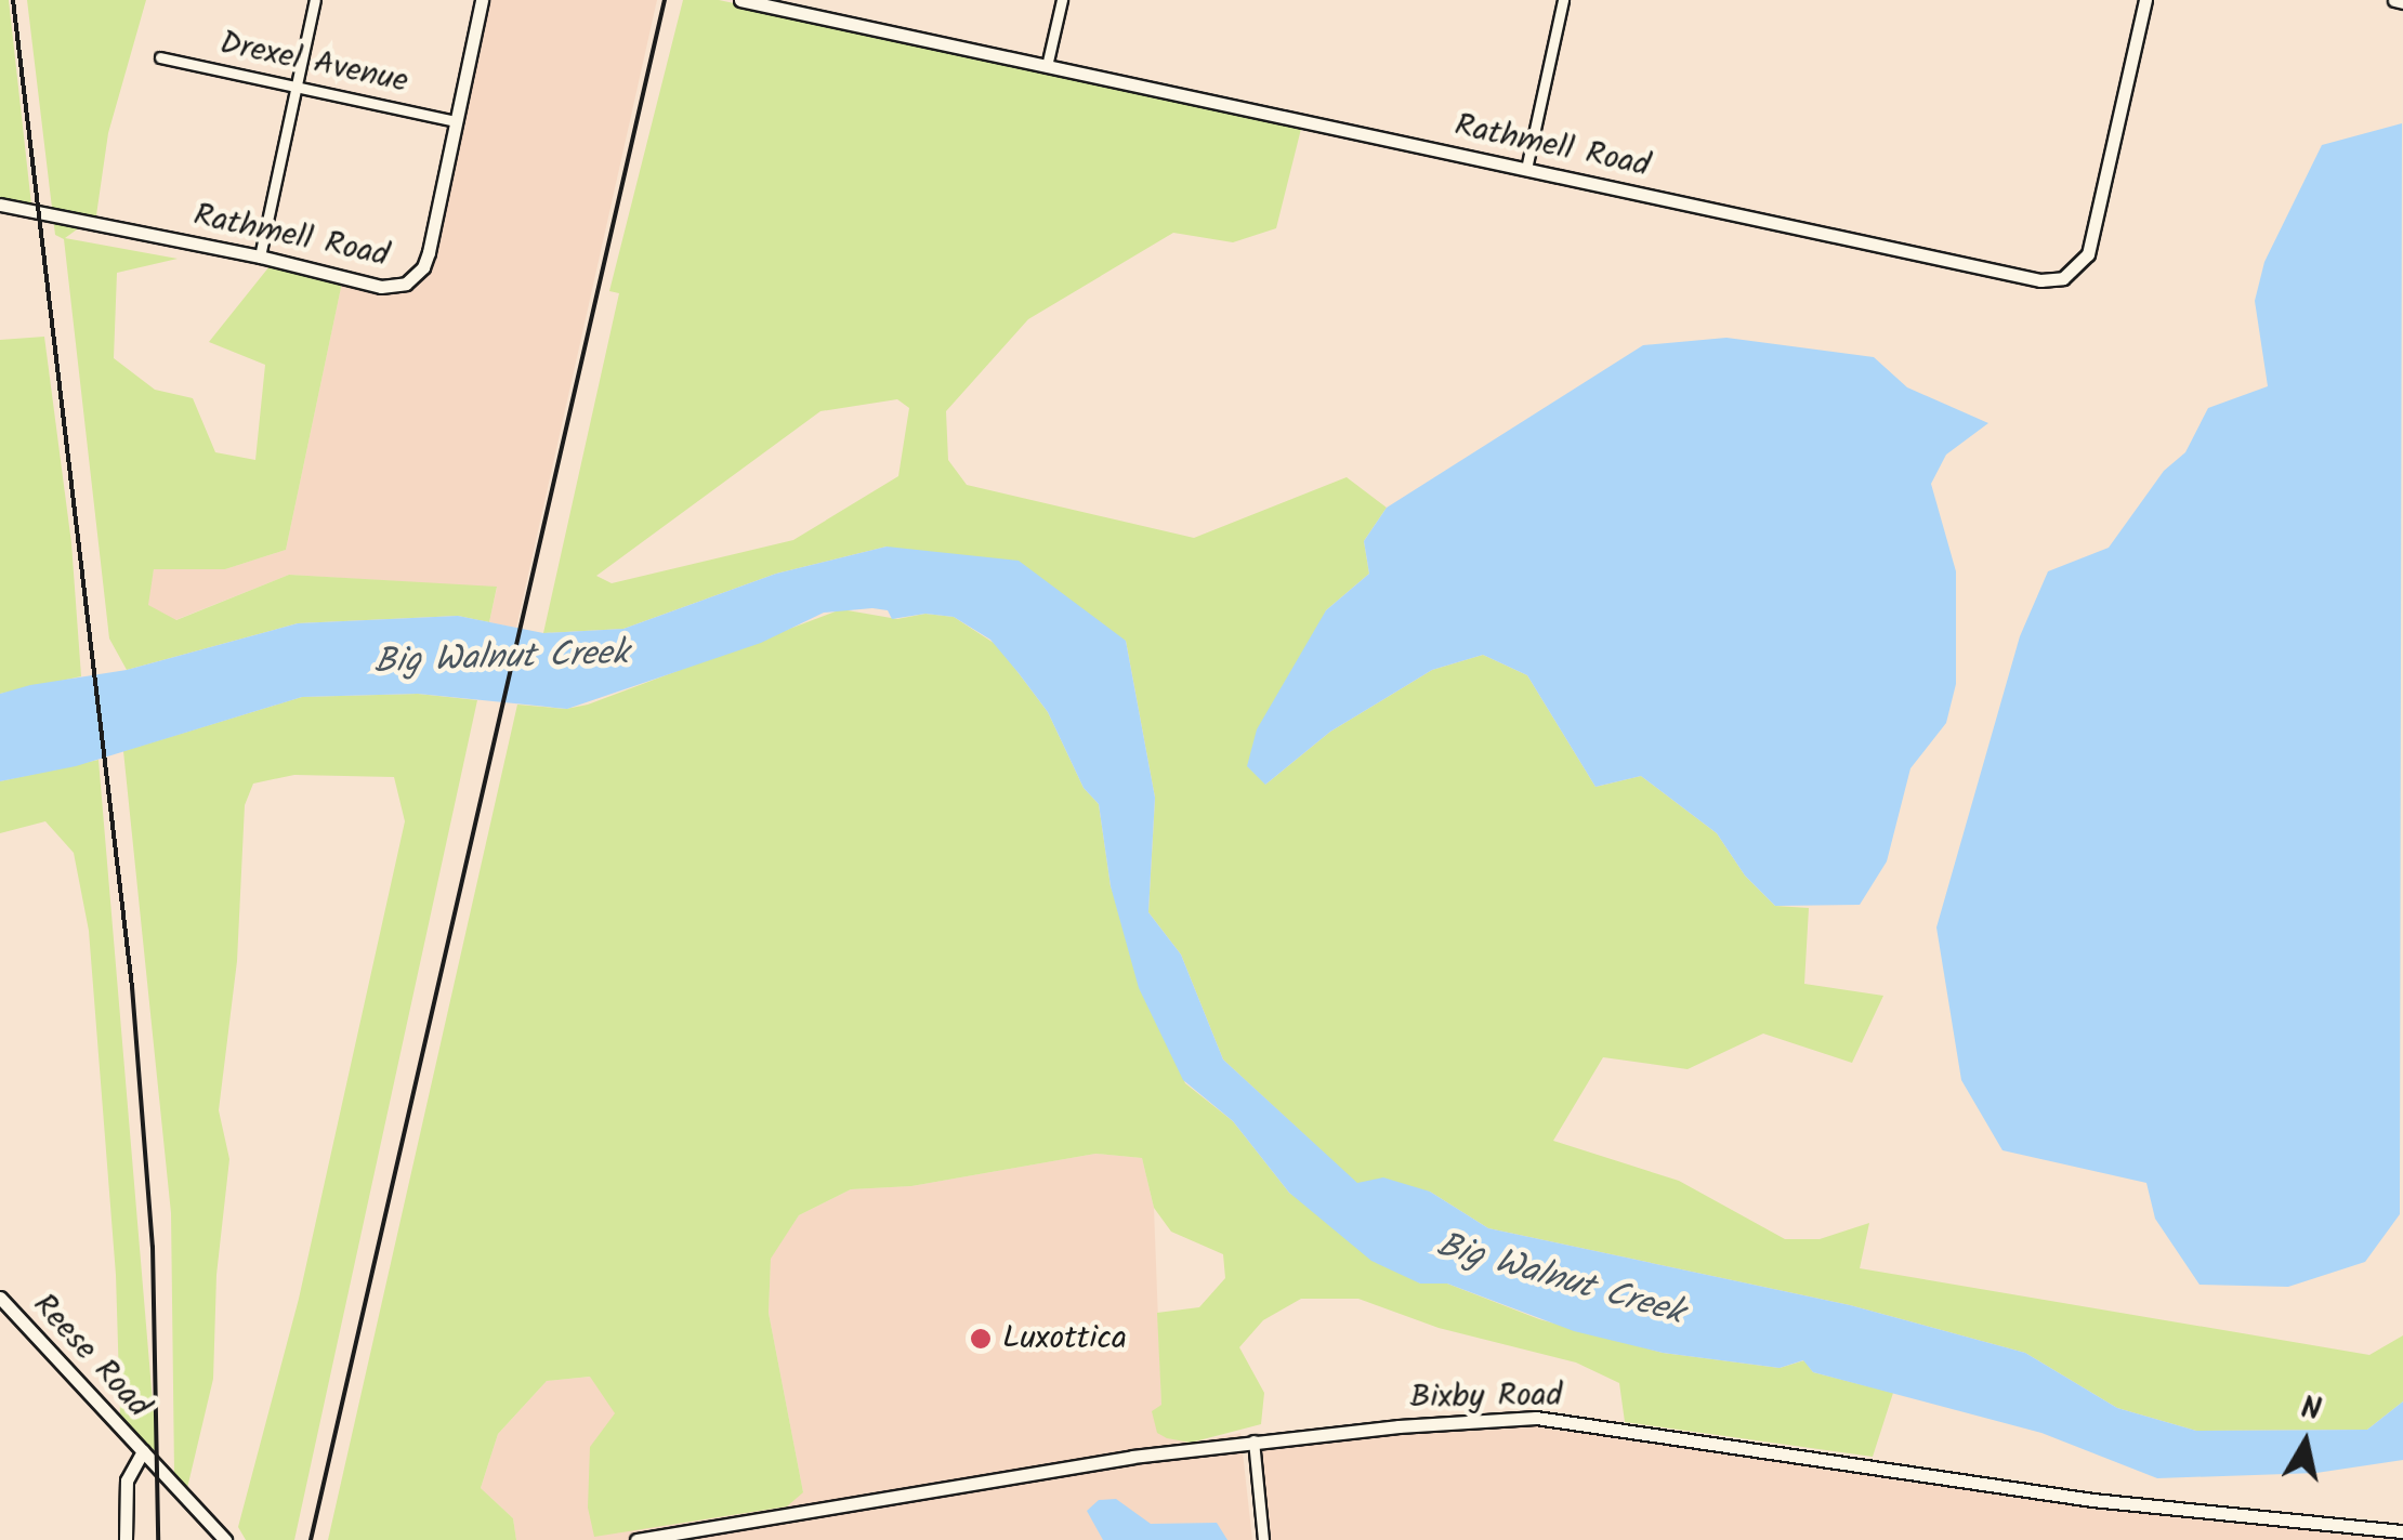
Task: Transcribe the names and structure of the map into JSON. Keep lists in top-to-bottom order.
{
  "streets": {
    "street": [
      "Drexel Avenue",
      "Rathmell Road",
      "Reese Road",
      "Bixby Road"
    ]
  },
  "crossings": [
    ["Drexel Avenue", "Rathmell Road"]
  ],
  "water": ["Big Walnut Creek"],
  "places": ["Luxottica"],
  "north": "top"
}
